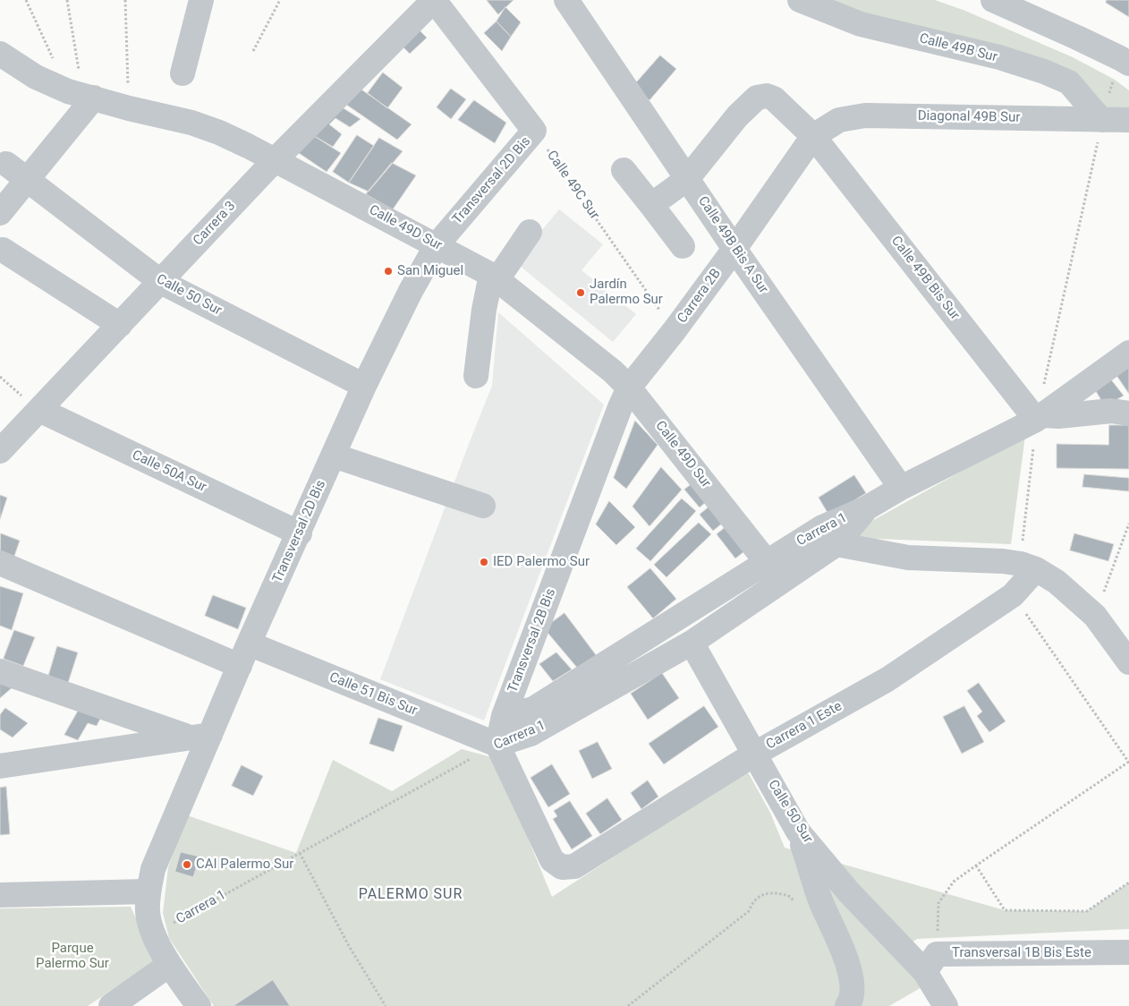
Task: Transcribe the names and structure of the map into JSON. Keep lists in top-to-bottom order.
{
  "streets": {
    "street": [
      "Calle 49B Sur",
      "Diagonal 49B Sur",
      "Transversal 2D Bis",
      "Carrera 3",
      "Calle 49D Sur",
      "Calle 49B Bis A Sur",
      "Calle 49B Bis Sur",
      "Calle 50 Sur",
      "Carrera 2B",
      "Calle 50A Sur",
      "Carrera 1",
      "Transversal 2B Bis",
      "Calle 51 Bis Sur",
      "Carrera 1 Este",
      "Transversal 1B Bis Este"
    ],
    "path": ["Calle 49C Sur"]
  },
  "crossings": [
    ["Calle 49B Sur", "Diagonal 49B Sur"],
    ["Diagonal 49B Sur", "Calle 49B Bis Sur"],
    ["Diagonal 49B Sur", "Carrera 2B"],
    ["Transversal 2D Bis", "Calle 49C Sur"],
    ["Transversal 2D Bis", "Calle 49D Sur"],
    ["Transversal 2D Bis", "Calle 50 Sur"],
    ["Transversal 2D Bis", "Calle 50A Sur"],
    ["Transversal 2D Bis", "Carrera 1"],
    ["Transversal 2D Bis", "Calle 51 Bis Sur"],
    ["Calle 49C Sur", "Carrera 2B"],
    ["Carrera 3", "Calle 49D Sur"],
    ["Carrera 3", "Calle 50 Sur"],
    ["Carrera 3", "Calle 50A Sur"],
    ["Calle 49D Sur", "Carrera 2B"],
    ["Calle 49D Sur", "Carrera 1"],
    ["Calle 49D Sur", "Transversal 2B Bis"],
    ["Calle 49B Bis A Sur", "Calle 49B Bis Sur"],
    ["Calle 49B Bis A Sur", "Carrera 2B"],
    ["Calle 49B Bis A Sur", "Carrera 1"],
    ["Calle 49B Bis Sur", "Carrera 2B"],
    ["Calle 49B Bis Sur", "Carrera 1"],
    ["Calle 50 Sur", "Carrera 1"],
    ["Calle 50 Sur", "Carrera 1 Este"],
    ["Calle 50 Sur", "Transversal 1B Bis Este"],
    ["Carrera 2B", "Transversal 2B Bis"],
    ["Carrera 1", "Transversal 2B Bis"],
    ["Carrera 1", "Calle 51 Bis Sur"],
    ["Carrera 1", "Carrera 1 Este"],
    ["Transversal 2B Bis", "Calle 51 Bis Sur"],
    ["Transversal 2B Bis", "Carrera 1 Este"],
    ["Calle 51 Bis Sur", "Carrera 1 Este"]
  ],
  "districts": ["PALERMO SUR"],
  "parks": ["Parque Palermo Sur"],
  "places": [
    "San Miguel",
    "Jardín Palermo Sur",
    "IED Palermo Sur",
    "CAI Palermo Sur"
  ]
}
